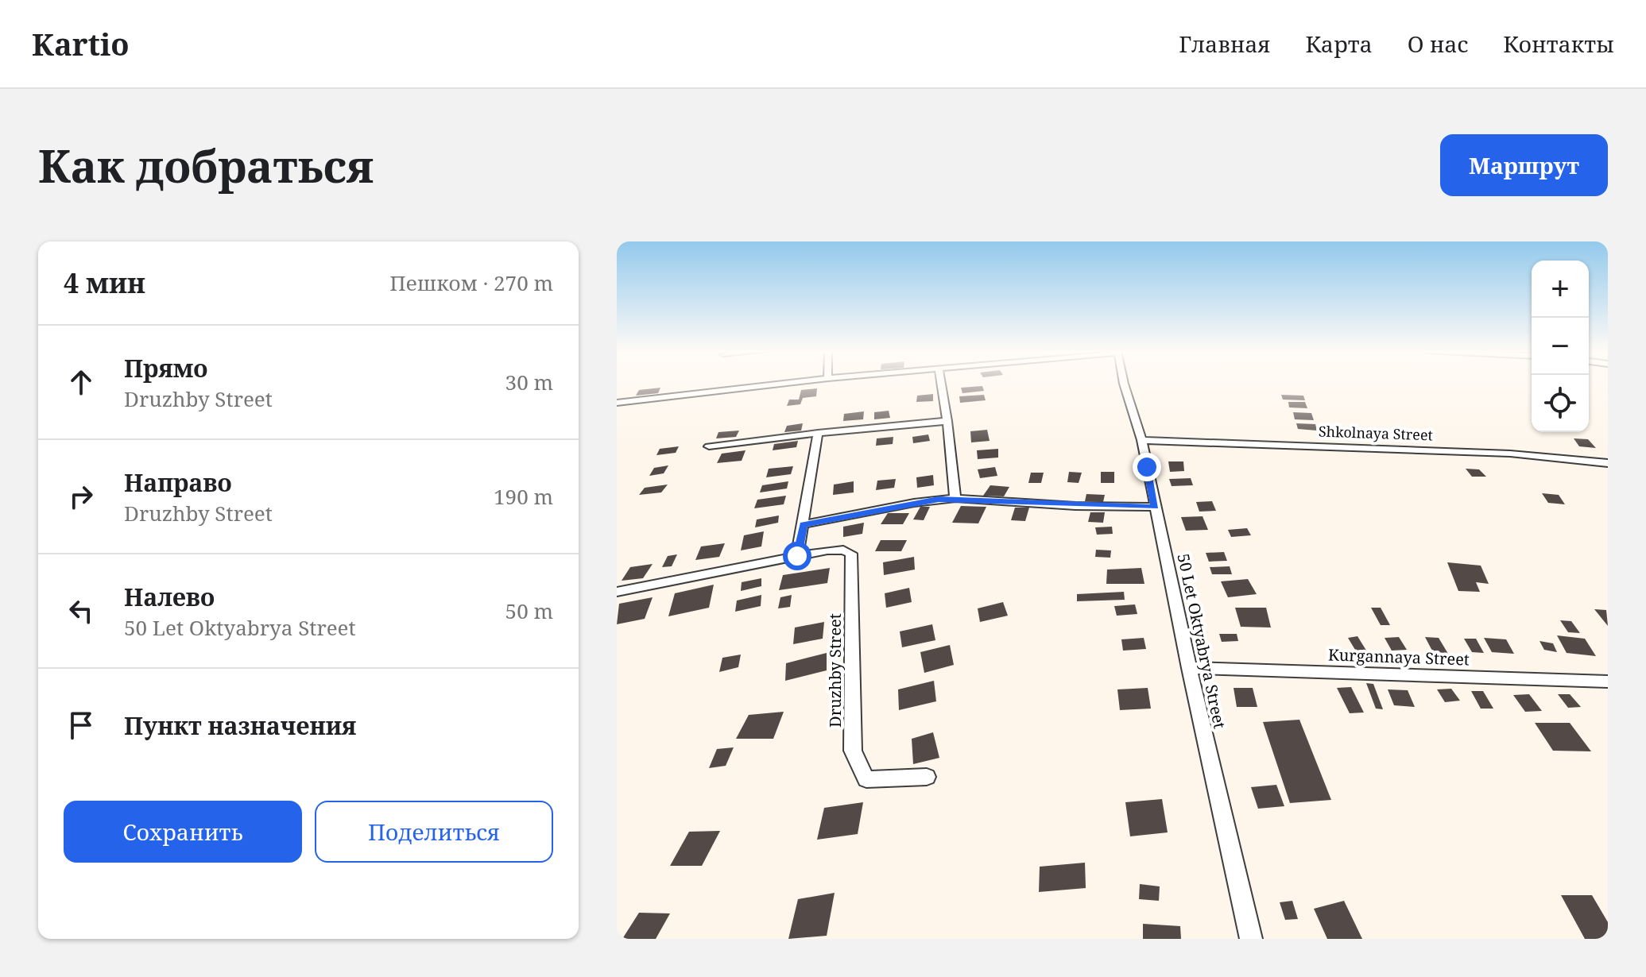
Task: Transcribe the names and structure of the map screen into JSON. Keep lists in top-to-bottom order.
{
  "streets": {
    "street": [
      "Shkolnaya Street",
      "50 Let Oktyabrya Street",
      "Kurgannaya Street",
      "Druzhby Street"
    ]
  },
  "crossings": [
    ["Shkolnaya Street", "50 Let Oktyabrya Street"],
    ["50 Let Oktyabrya Street", "Kurgannaya Street"]
  ],
  "page": {
    "header": "Kartio",
    "nav": [
      "Главная",
      "Карта",
      "О нас",
      "Контакты"
    ],
    "buttons": [
      "Маршрут",
      ["Сохранить", "Поделиться"]
    ],
    "title": "Как добраться",
    "heading": ["4 мин", "Пешком · 270 m"],
    "map_buttons": ["+", "−"],
    "list": [
      ["Прямо", "Druzhby Street", "30 m"],
      ["Направо", "Druzhby Street", "190 m"],
      ["Налево", "50 Let Oktyabrya Street", "50 m"],
      "Пункт назначения"
    ]
  }
}
